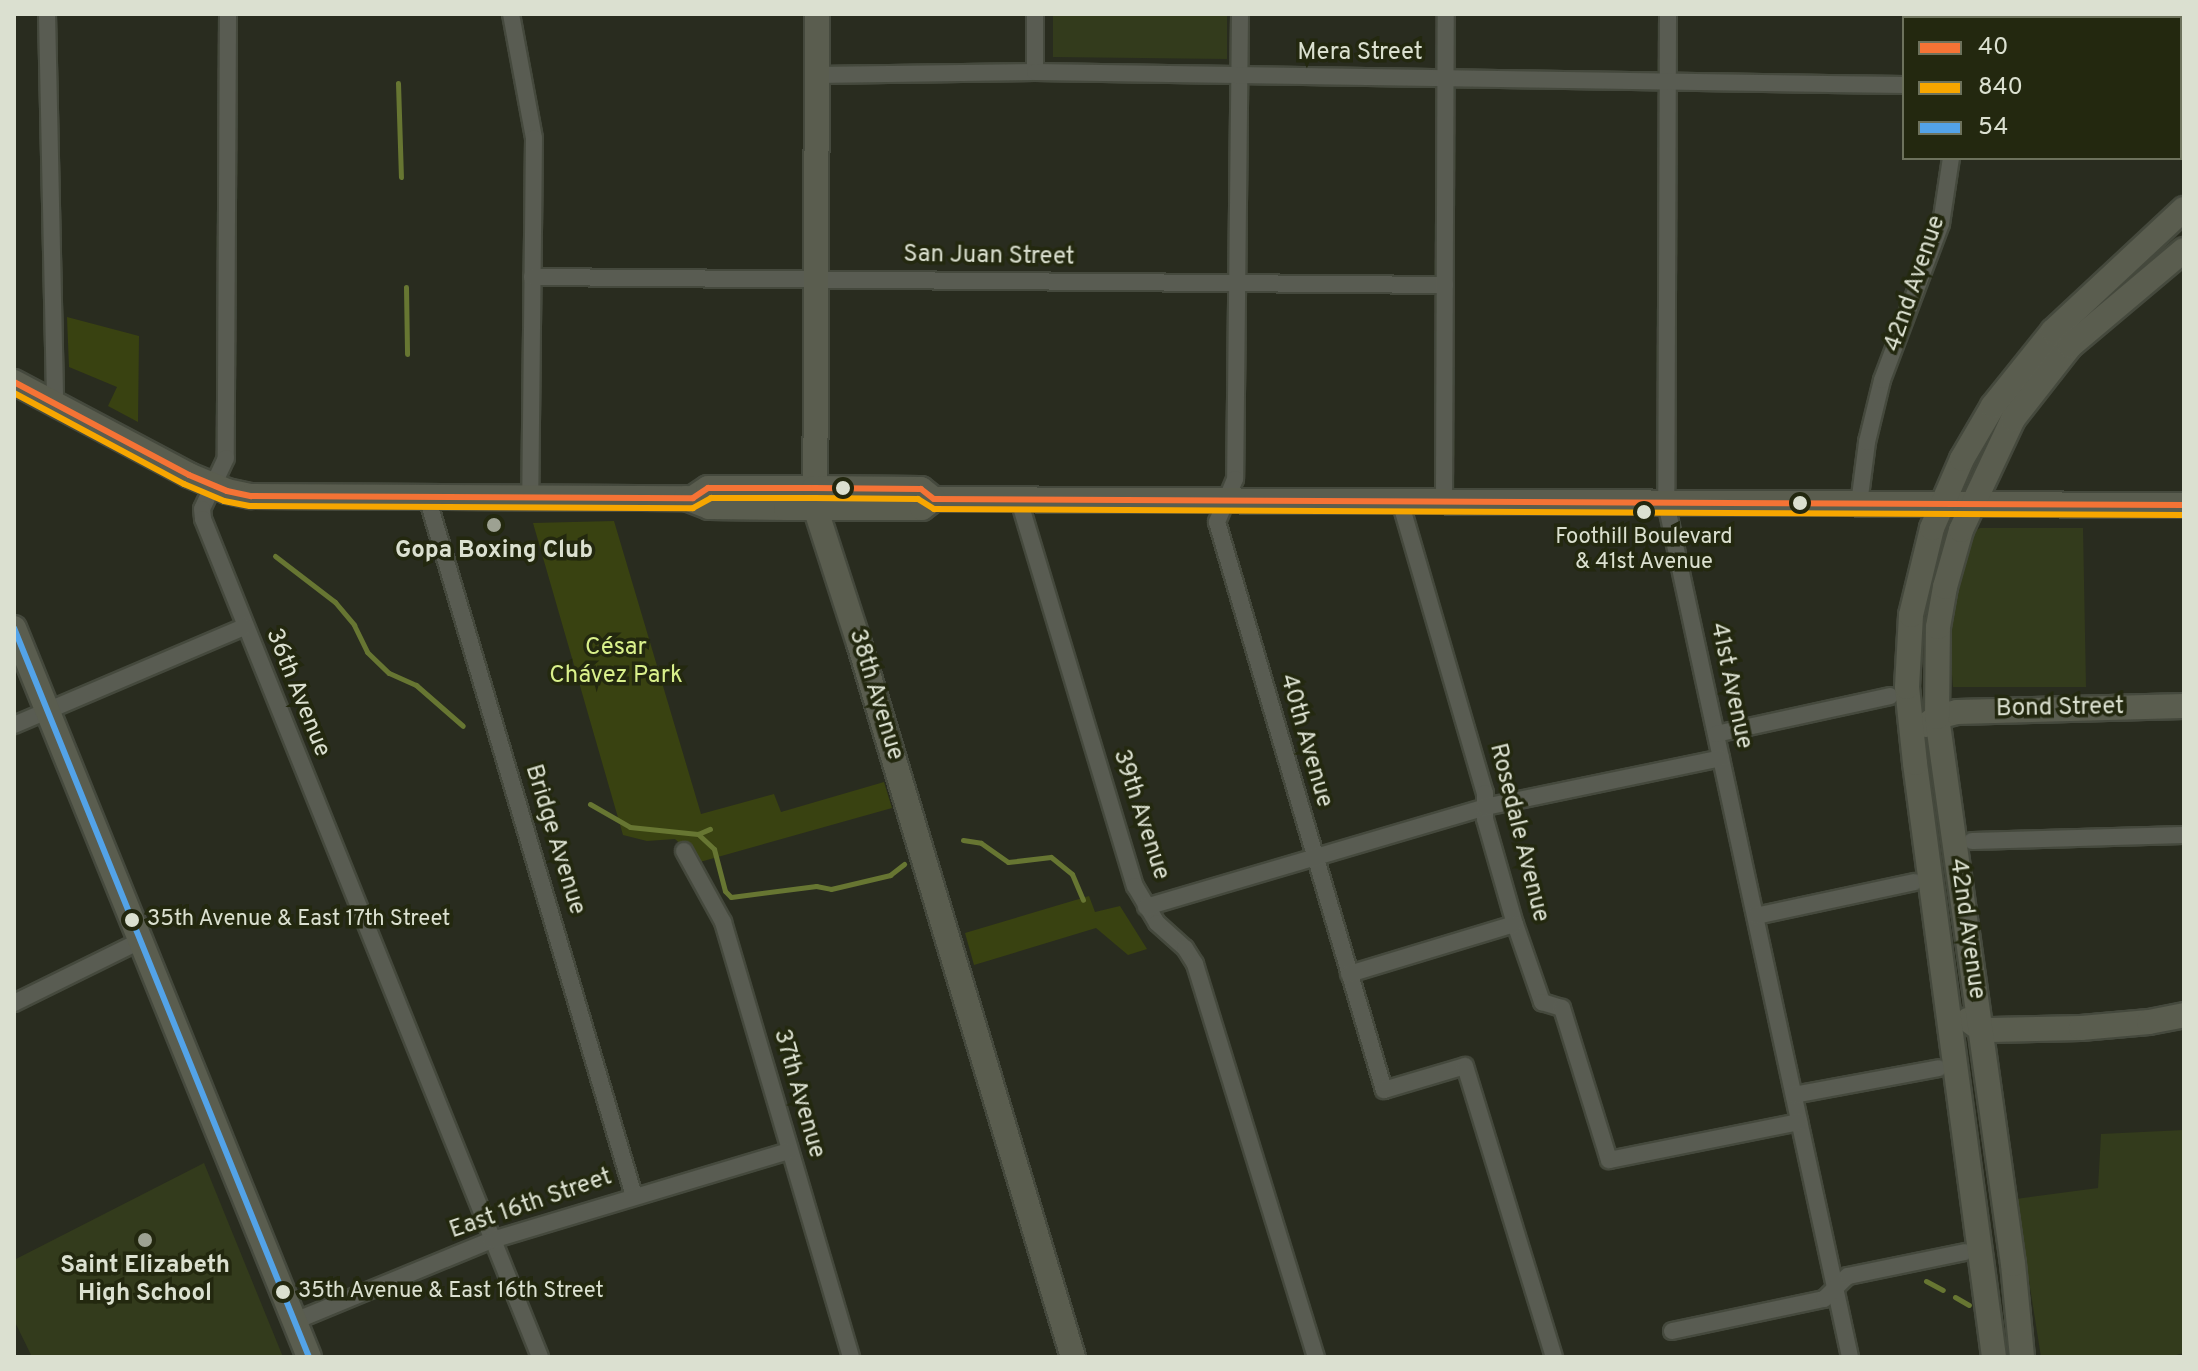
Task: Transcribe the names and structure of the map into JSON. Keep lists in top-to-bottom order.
{
  "streets": {
    "main road": ["42nd Avenue", "38th Avenue", "Bond Street"],
    "street": [
      "Mera Street",
      "San Juan Street",
      "41st Avenue",
      "36th Avenue",
      "40th Avenue",
      "39th Avenue",
      "Rosedale Avenue",
      "Bridge Avenue",
      "37th Avenue",
      "East 16th Street"
    ]
  },
  "crossings": [
    ["Mera Street", "41st Avenue"],
    ["Mera Street", "38th Avenue"],
    ["Mera Street", "40th Avenue"],
    ["San Juan Street", "38th Avenue"],
    ["San Juan Street", "40th Avenue"],
    ["42nd Avenue", "Bond Street"],
    ["41st Avenue", "Rosedale Avenue"],
    ["36th Avenue", "East 16th Street"],
    ["Bridge Avenue", "East 16th Street"],
    ["37th Avenue", "East 16th Street"]
  ],
  "parks": ["César Chávez Park"],
  "places": [
    "Foothill Boulevard & 41st Avenue",
    "Gopa Boxing Club",
    "35th Avenue & East 17th Street",
    "Saint Elizabeth High School",
    "35th Avenue & East 16th Street"
  ],
  "lines": ["transit line 40", "transit line 840", "transit line 54"],
  "legend": ["40", "840", "54"]
}
